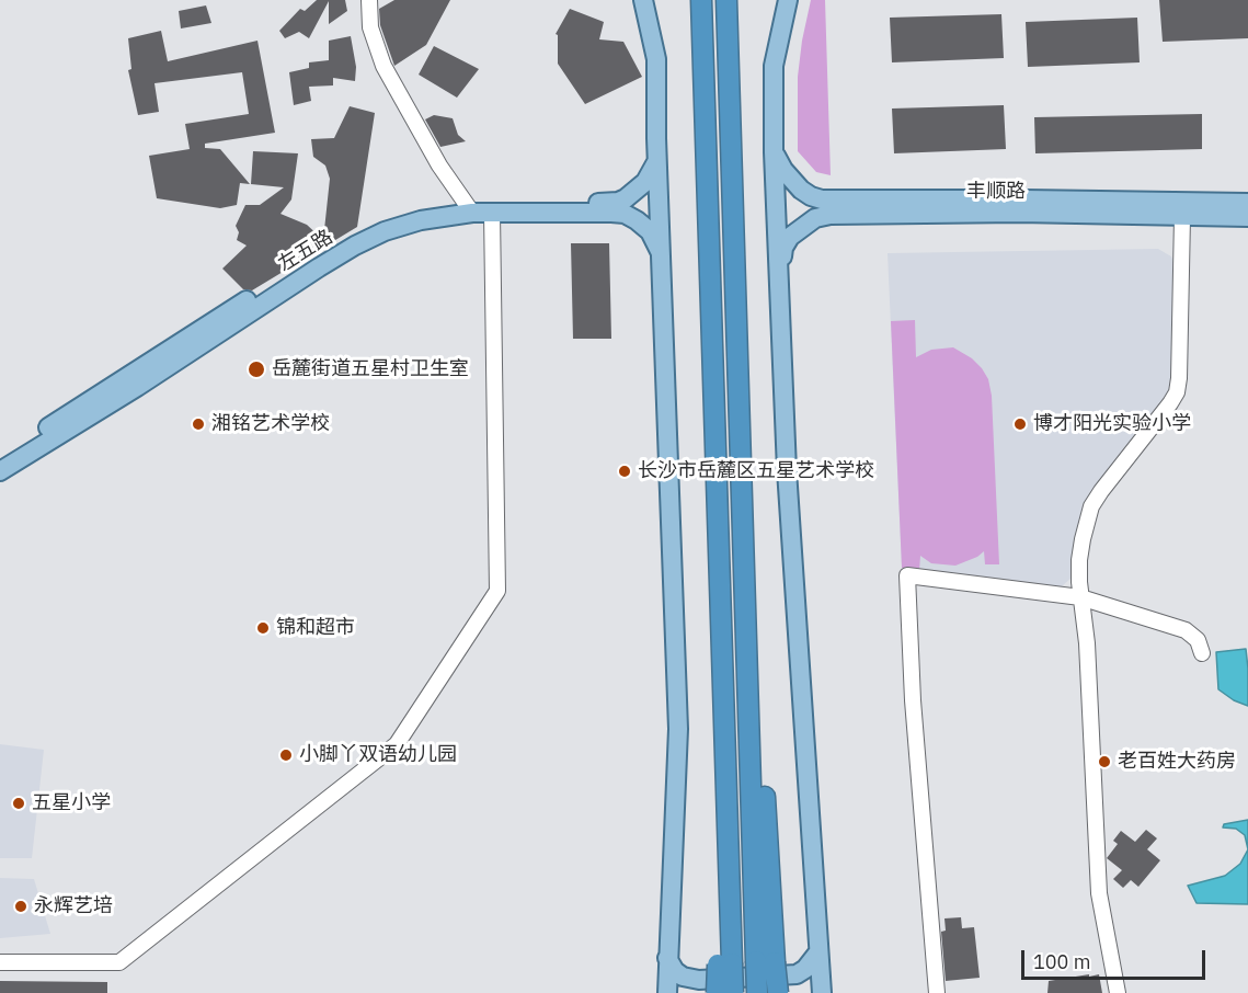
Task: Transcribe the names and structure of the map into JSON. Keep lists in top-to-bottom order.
{
  "streets": {
    "main road": ["丰顺路", "左五路"]
  },
  "places": [
    "岳麓街道五星村卫生室",
    "湘铭艺术学校",
    "博才阳光实验小学",
    "长沙市岳麓区五星艺术学校",
    "锦和超市",
    "小脚丫双语幼儿园",
    "老百姓大药房",
    "五星小学",
    "永辉艺培"
  ],
  "scale_bar": "100 m"
}
